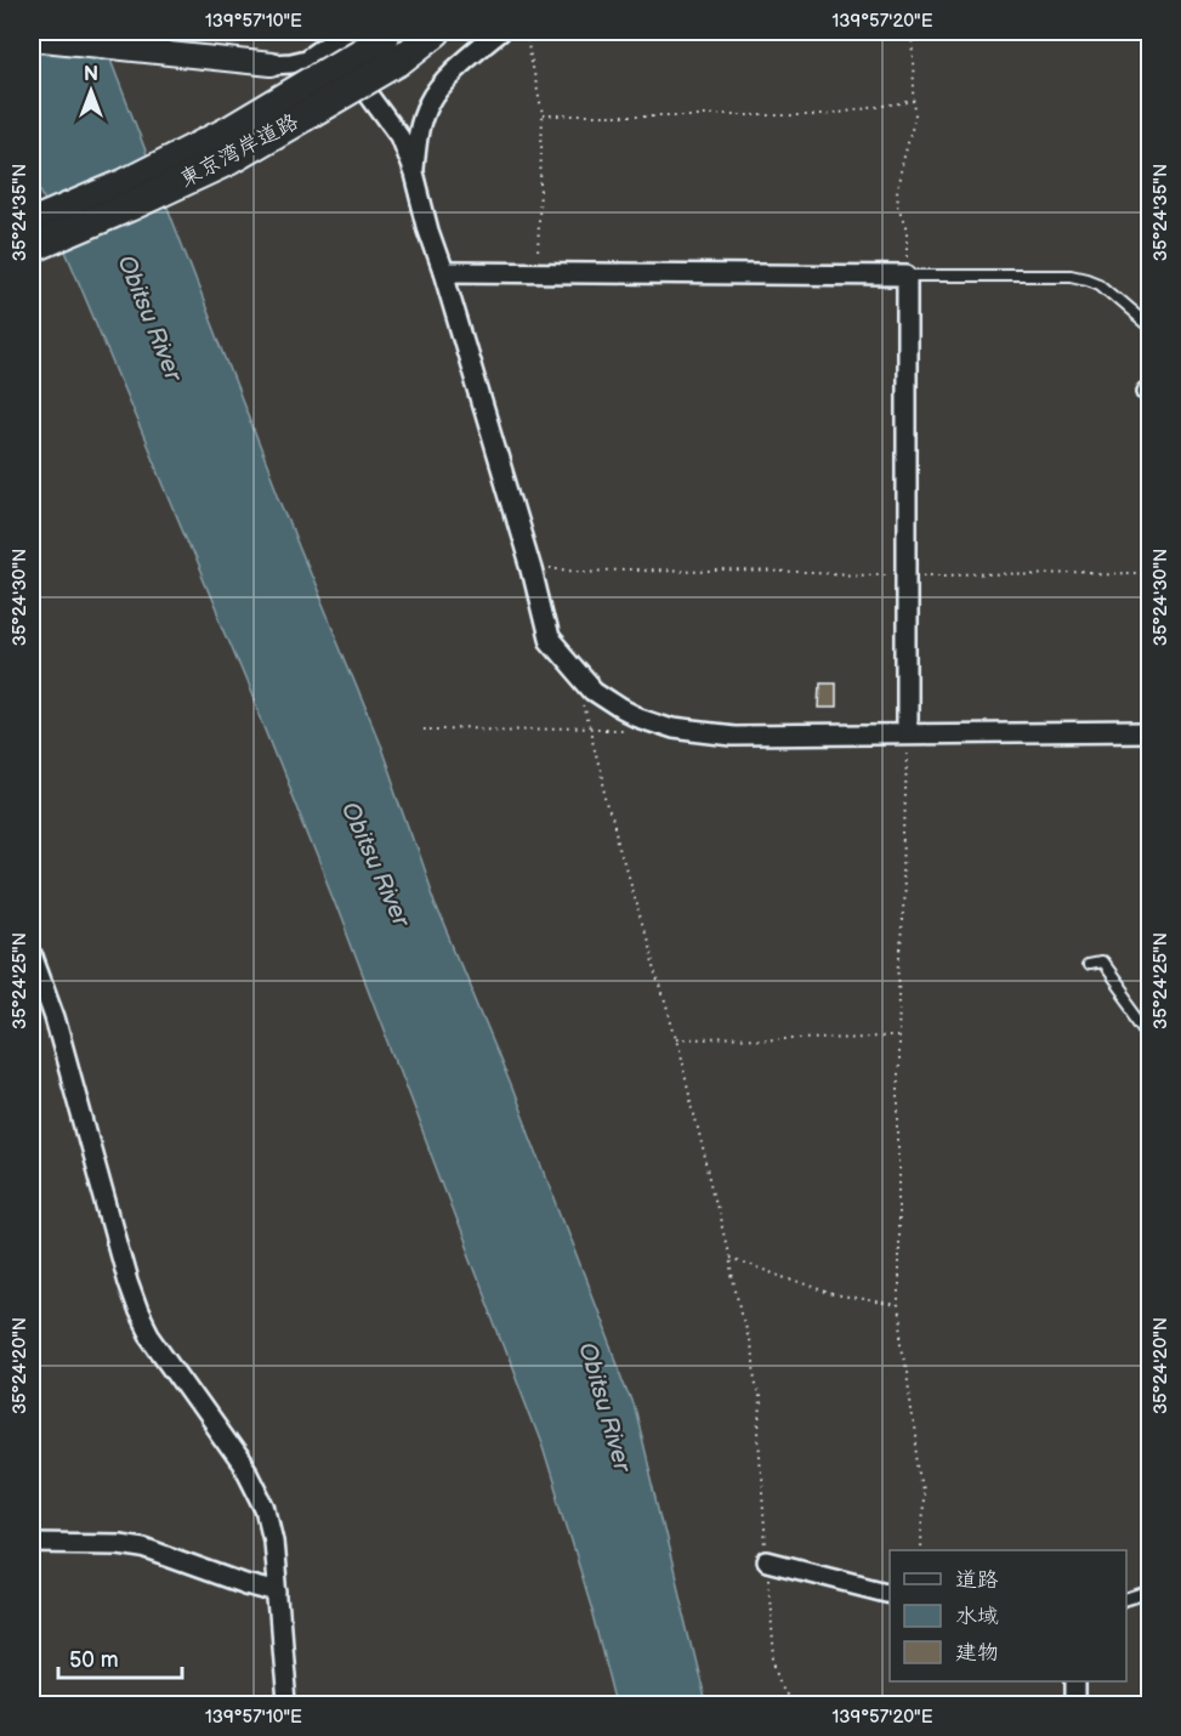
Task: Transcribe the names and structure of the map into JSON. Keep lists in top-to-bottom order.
{
  "streets": {
    "highway": ["東京湾岸道路"]
  },
  "water": ["Obitsu River"],
  "legend": ["道路", "水域", "建物"],
  "scale_bar": "50 m",
  "north": "top",
  "coordinates": [
    "139°57'10\"E",
    "139°57'20\"E",
    "35°24'35\"N",
    "35°24'30\"N",
    "35°24'25\"N",
    "35°24'20\"N"
  ]
}
